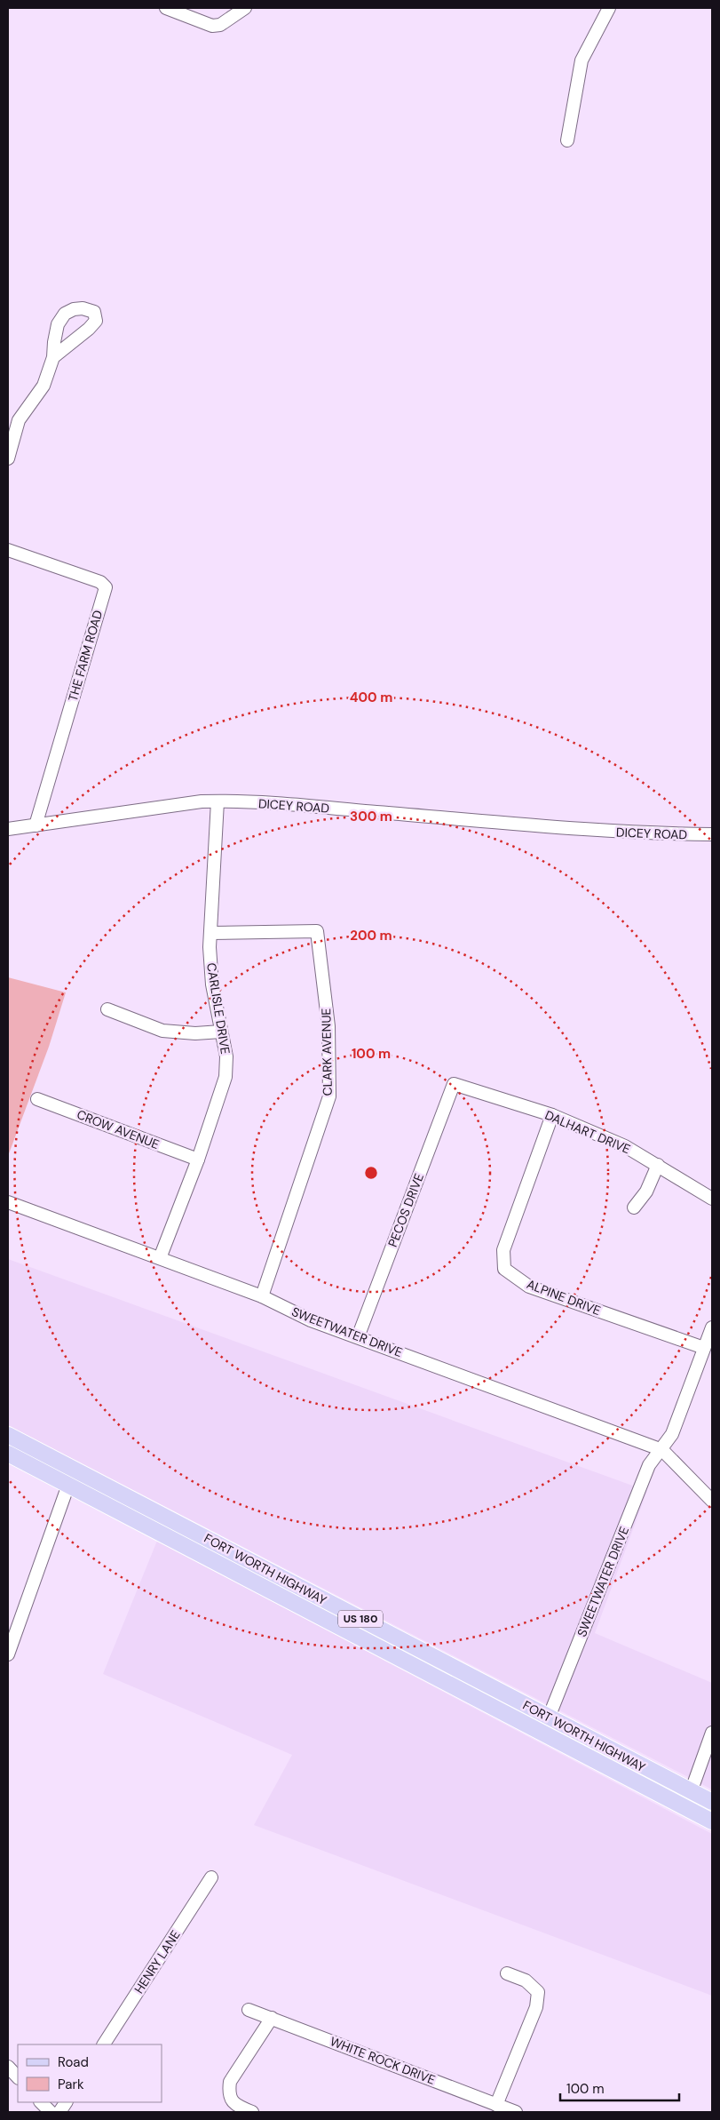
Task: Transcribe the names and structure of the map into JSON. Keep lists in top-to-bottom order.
{
  "streets": {
    "main road": ["FORT WORTH HIGHWAY", "US 180"],
    "street": [
      "THE FARM ROAD",
      "DICEY ROAD",
      "CARLISLE DRIVE",
      "CLARK AVENUE",
      "CROW AVENUE",
      "DALHART DRIVE",
      "PECOS DRIVE",
      "ALPINE DRIVE",
      "SWEETWATER DRIVE",
      "HENRY LANE",
      "WHITE ROCK DRIVE"
    ]
  },
  "crossings": [
    ["THE FARM ROAD", "DICEY ROAD"],
    ["DICEY ROAD", "CARLISLE DRIVE"],
    ["CARLISLE DRIVE", "CLARK AVENUE"],
    ["CARLISLE DRIVE", "CROW AVENUE"],
    ["CARLISLE DRIVE", "SWEETWATER DRIVE"],
    ["CLARK AVENUE", "SWEETWATER DRIVE"],
    ["DALHART DRIVE", "PECOS DRIVE"],
    ["DALHART DRIVE", "ALPINE DRIVE"],
    ["PECOS DRIVE", "SWEETWATER DRIVE"],
    ["SWEETWATER DRIVE", "FORT WORTH HIGHWAY"]
  ],
  "legend": ["Road", "Park"],
  "scale_bar": "100 m",
  "rings": [
    "400 m",
    "300 m",
    "200 m",
    "100 m"
  ]
}
